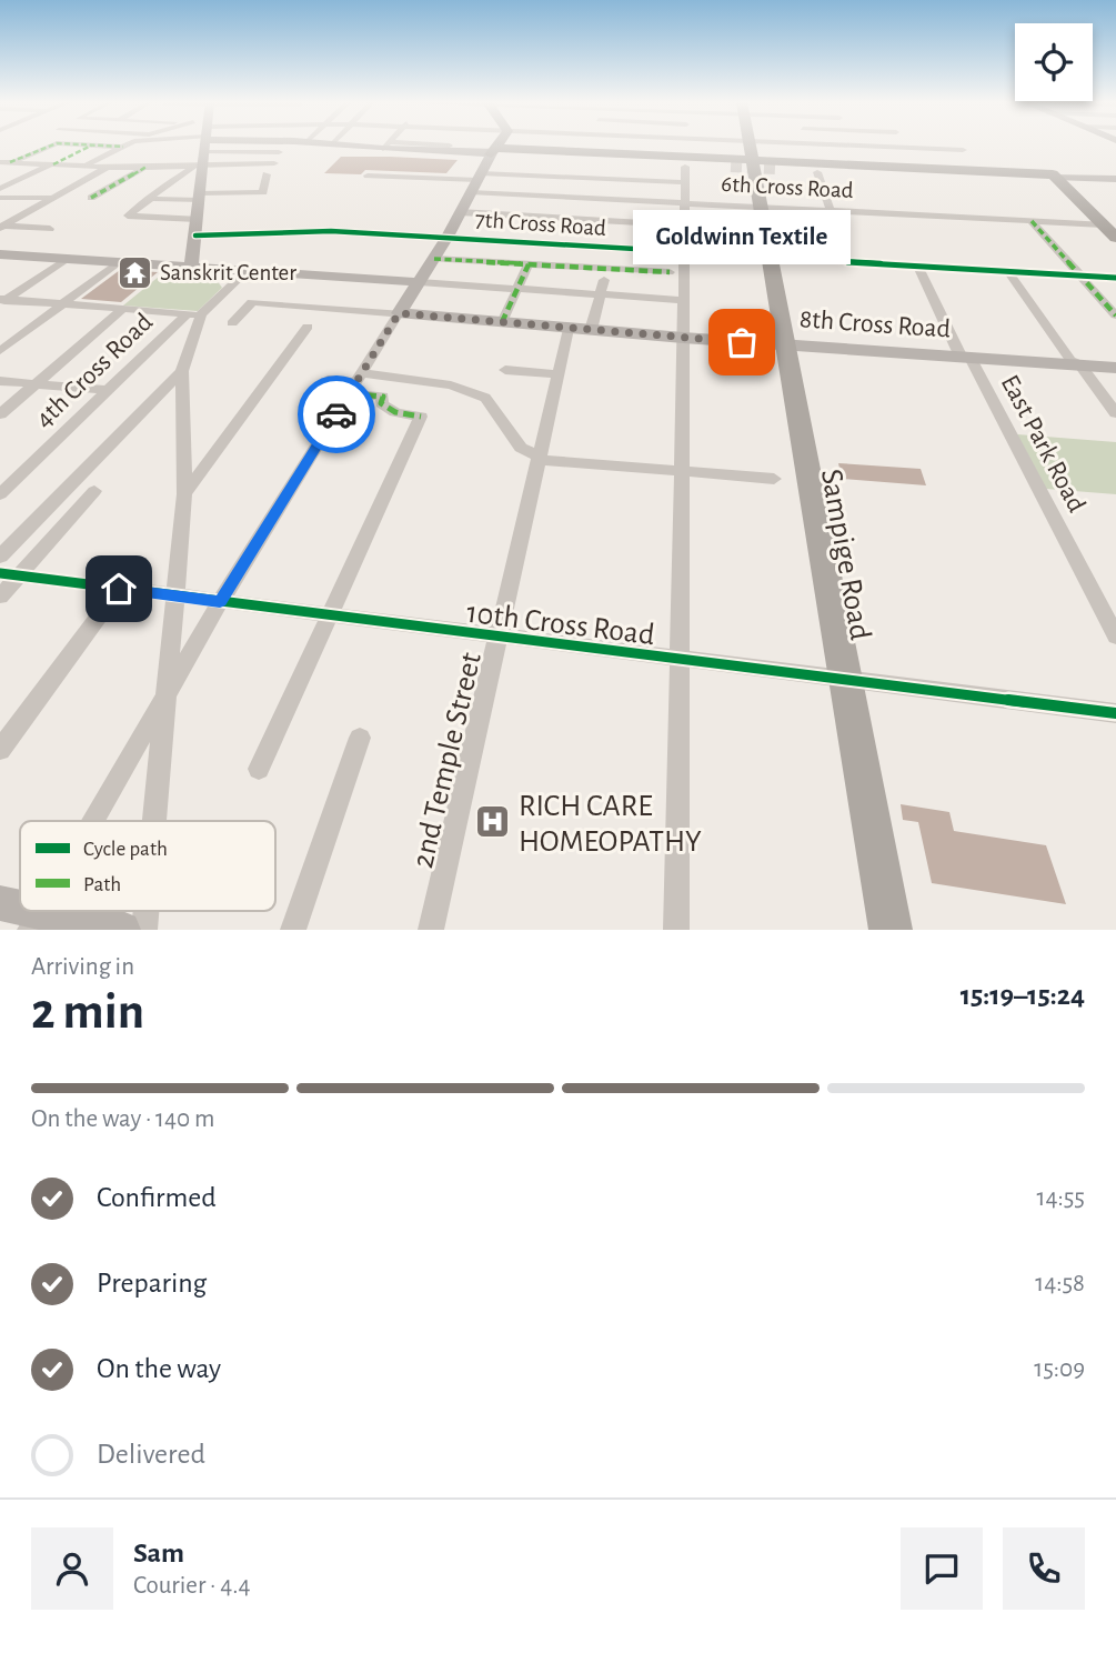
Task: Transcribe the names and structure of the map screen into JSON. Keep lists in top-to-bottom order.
{
  "streets": {
    "main road": ["Sampige Road"],
    "street": [
      "6th Cross Road",
      "7th Cross Road",
      "8th Cross Road",
      "4th Cross Road",
      "East Park Road",
      "10th Cross Road",
      "2nd Temple Street"
    ]
  },
  "crossings": [
    ["6th Cross Road", "Sampige Road"],
    ["7th Cross Road", "East Park Road"],
    ["7th Cross Road", "Sampige Road"],
    ["8th Cross Road", "East Park Road"],
    ["8th Cross Road", "Sampige Road"],
    ["8th Cross Road", "2nd Temple Street"],
    ["Sampige Road", "10th Cross Road"],
    ["10th Cross Road", "2nd Temple Street"]
  ],
  "places": {
    "temple": ["Sanskrit Center"],
    "other": ["Goldwinn Textile"],
    "hospital": ["RICH CARE HOMEOPATHY"]
  },
  "legend": ["Cycle path", "Path"],
  "page": {
    "bubble": "Goldwinn Textile",
    "heading": ["2 min", "Arriving in", "15:19–15:24"],
    "panel": ["Sam", "Courier · 4.4"],
    "bar": "On the way · 140 m",
    "list": [
      ["Confirmed", "14:55"],
      ["Preparing", "14:58"],
      ["On the way", "15:09"],
      "Delivered"
    ]
  }
}
